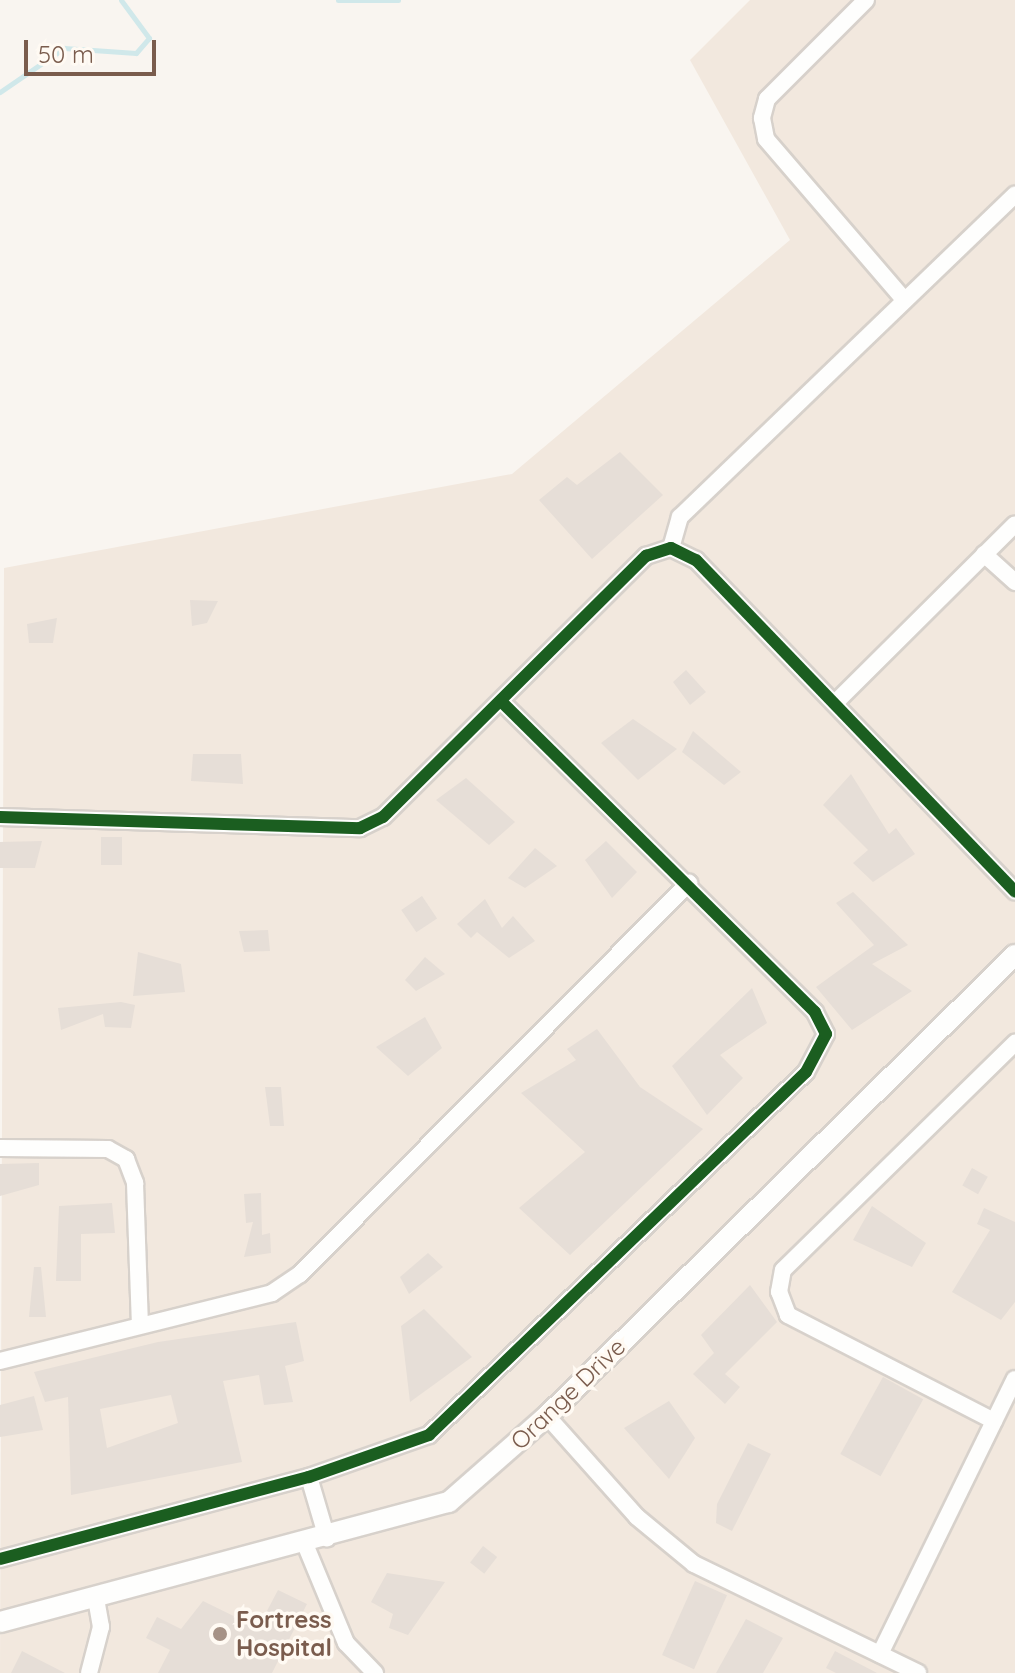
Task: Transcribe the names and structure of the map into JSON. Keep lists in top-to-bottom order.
{
  "streets": {
    "street": ["Orange Drive"]
  },
  "places": ["Fortress Hospital"],
  "scale_bar": "50 m"
}
